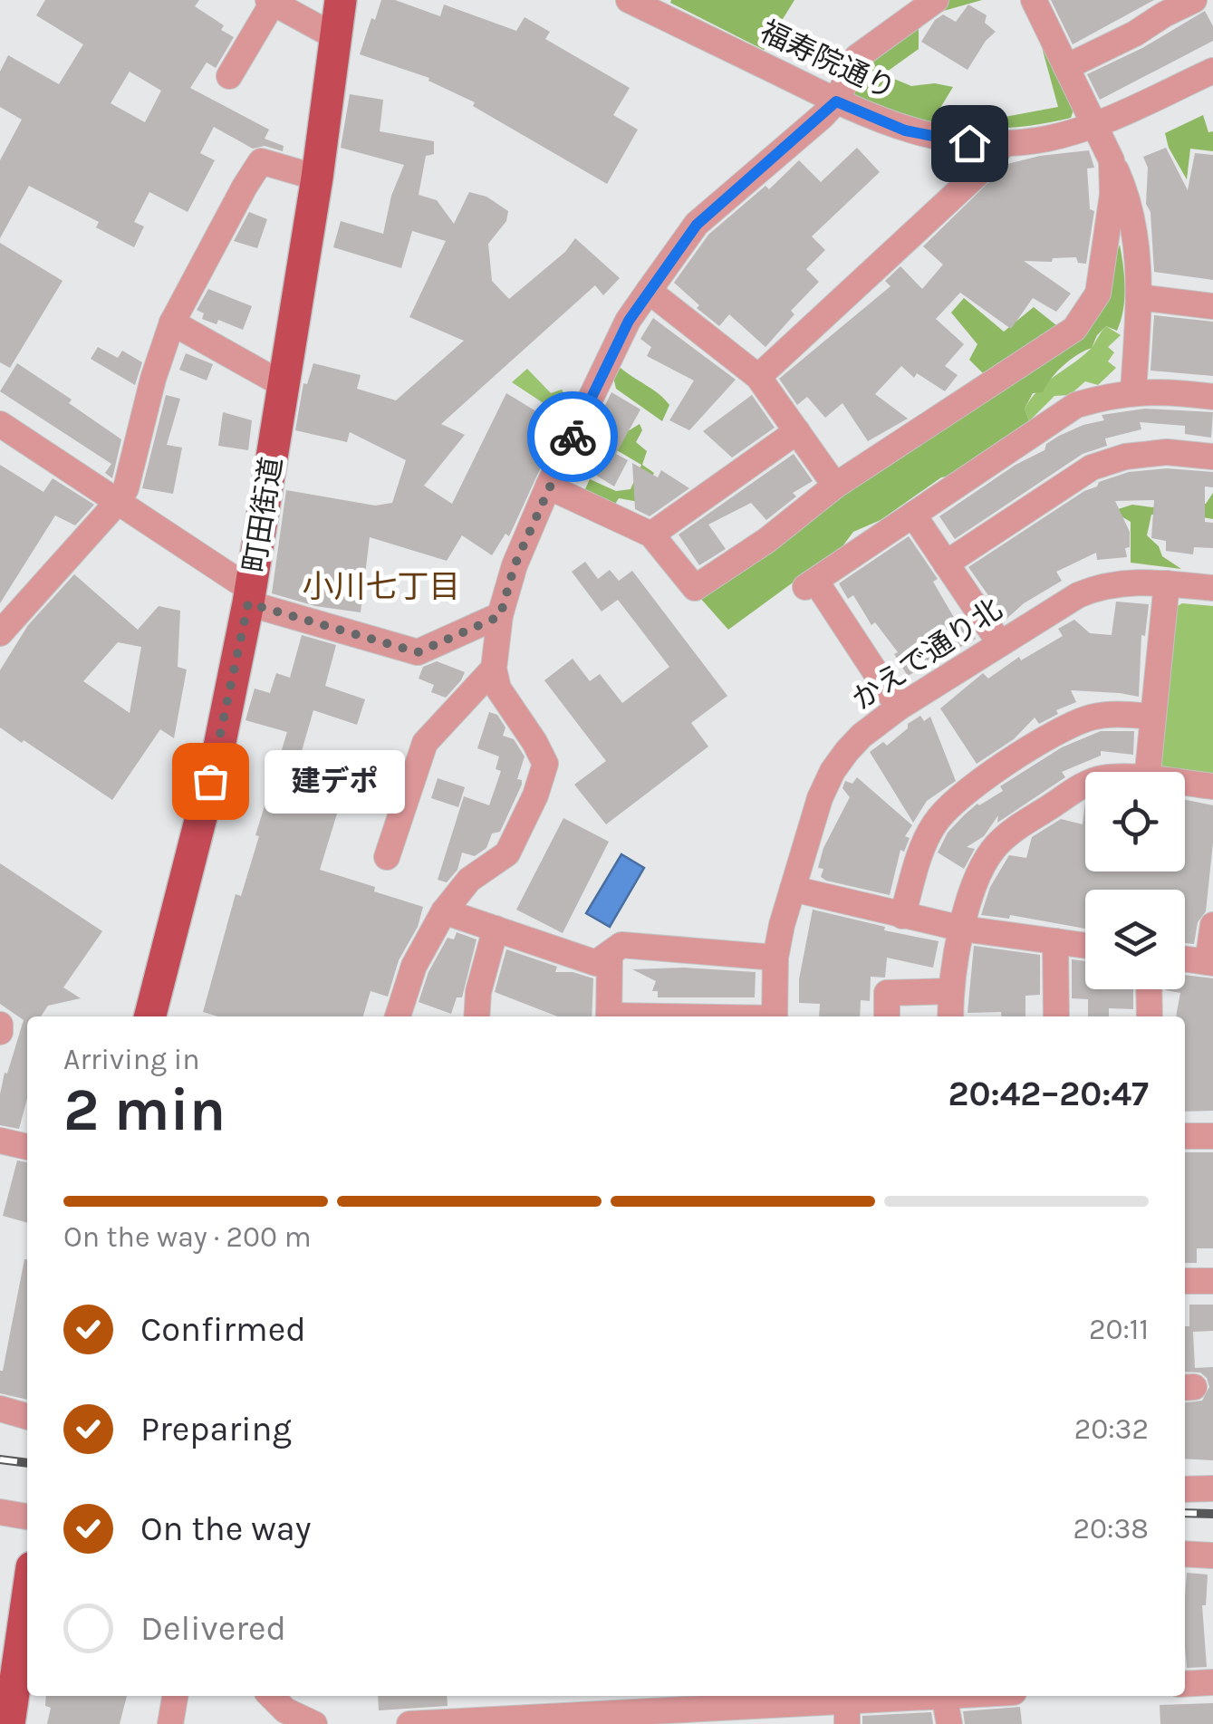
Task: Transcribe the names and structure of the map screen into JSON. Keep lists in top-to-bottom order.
{
  "streets": {
    "main road": ["町田街道"],
    "street": ["福寿院通り", "かえで通り北"]
  },
  "districts": ["小川七丁目"],
  "places": ["建デポ"],
  "page": {
    "bubble": "建デポ",
    "heading": ["2 min", "Arriving in", "20:42–20:47"],
    "bar": "On the way · 200 m",
    "list": [
      ["Confirmed", "20:11"],
      ["Preparing", "20:32"],
      ["On the way", "20:38"],
      "Delivered"
    ]
  }
}
